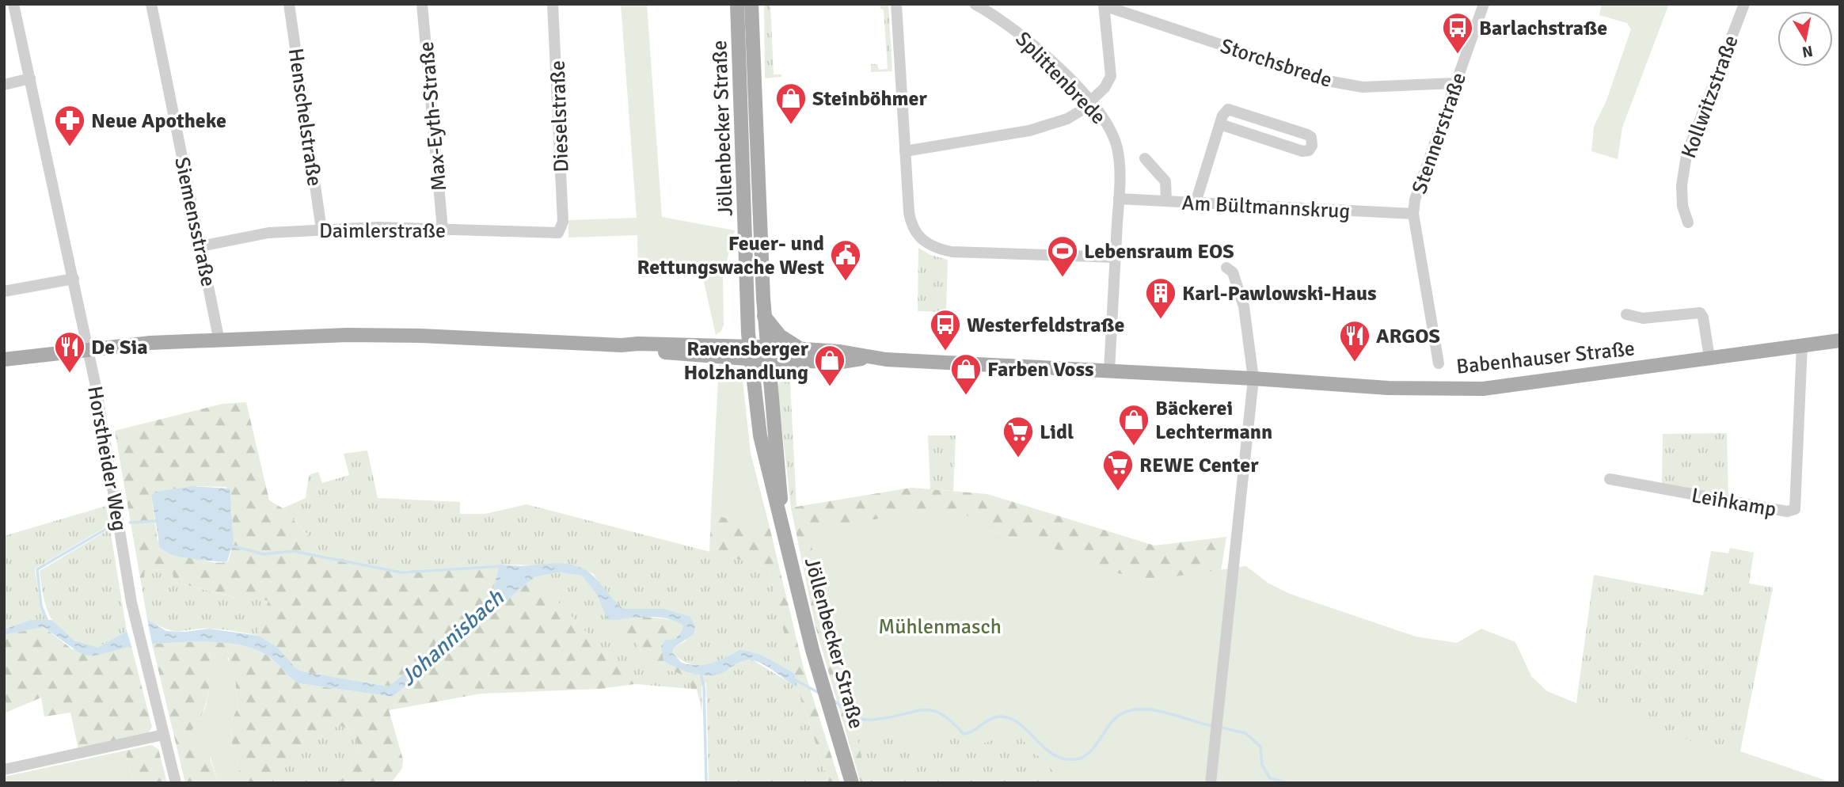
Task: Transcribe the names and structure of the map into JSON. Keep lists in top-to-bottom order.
{
  "streets": {
    "main road": ["Jöllenbecker Straße", "Babenhauser Straße"],
    "street": [
      "Storchsbrede",
      "Splittenbrede",
      "Kollwitzstraße",
      "Max-Eyth-Straße",
      "Dieselstraße",
      "Henschelstraße",
      "Stennerstraße",
      "Am Bültmannskrug",
      "Siemensstraße",
      "Daimlerstraße",
      "Horstheider Weg",
      "Leihkamp"
    ]
  },
  "crossings": [
    ["Storchsbrede", "Stennerstraße"],
    ["Splittenbrede", "Am Bültmannskrug"],
    ["Splittenbrede", "Babenhauser Straße"],
    ["Max-Eyth-Straße", "Daimlerstraße"],
    ["Dieselstraße", "Daimlerstraße"],
    ["Henschelstraße", "Daimlerstraße"],
    ["Stennerstraße", "Am Bültmannskrug"],
    ["Siemensstraße", "Daimlerstraße"],
    ["Babenhauser Straße", "Leihkamp"]
  ],
  "water": ["Johannisbach"],
  "parks": ["Mühlenmasch"],
  "places": {
    "bus stop": ["Barlachstraße", "Westerfeldstraße"],
    "shop": [
      "Steinböhmer",
      "Ravensberger Holzhandlung",
      "Farben Voss",
      "Bäckerei Lechtermann"
    ],
    "pharmacy": ["Neue Apotheke"],
    "sports": ["Lebensraum EOS"],
    "public building": ["Feuer- und Rettungswache West"],
    "building": ["Karl-Pawlowski-Haus"],
    "restaurant": ["ARGOS", "De Sia"],
    "supermarket": ["Lidl", "REWE Center"]
  },
  "north": "bottom"
}
